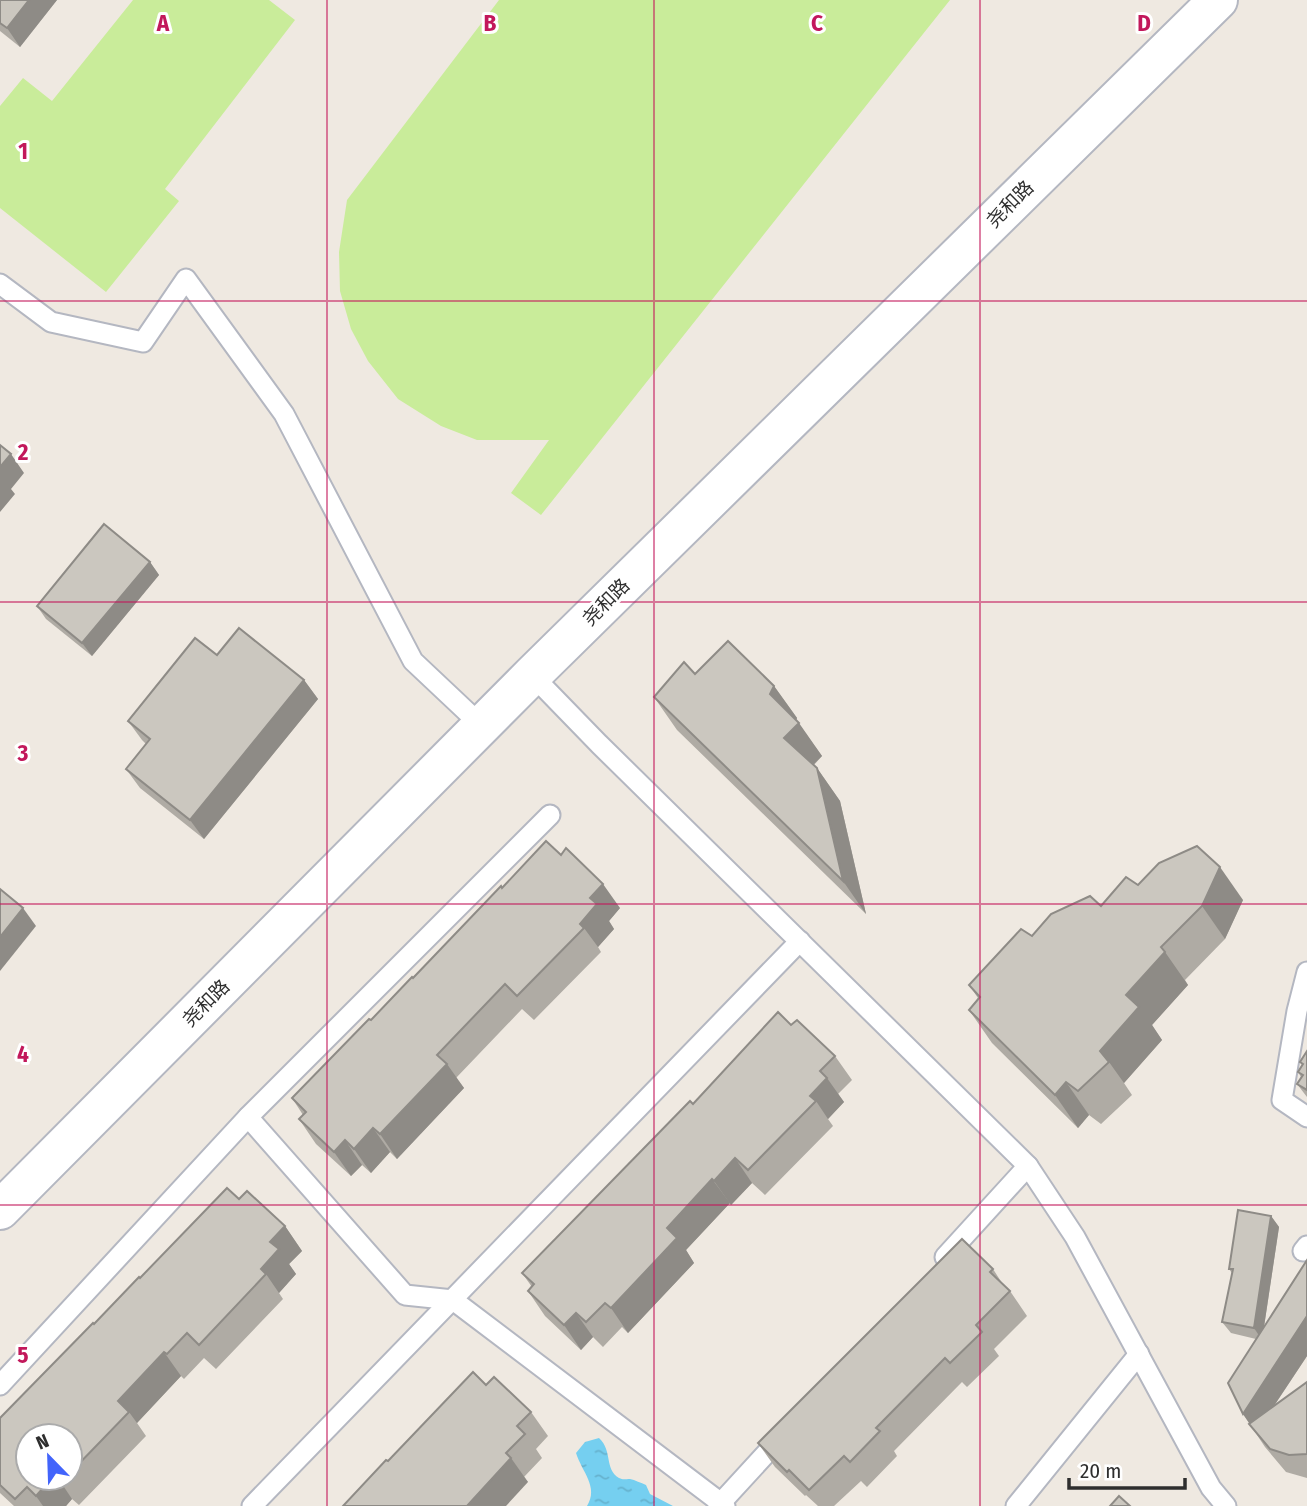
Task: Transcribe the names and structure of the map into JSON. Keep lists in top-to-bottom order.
{
  "streets": {
    "main road": ["尧和路"]
  },
  "scale_bar": "20 m",
  "north": "top left",
  "grid": {
    "columns": [
      "A",
      "B",
      "C",
      "D"
    ],
    "rows": [
      "1",
      "2",
      "3",
      "4",
      "5"
    ]
  }
}
